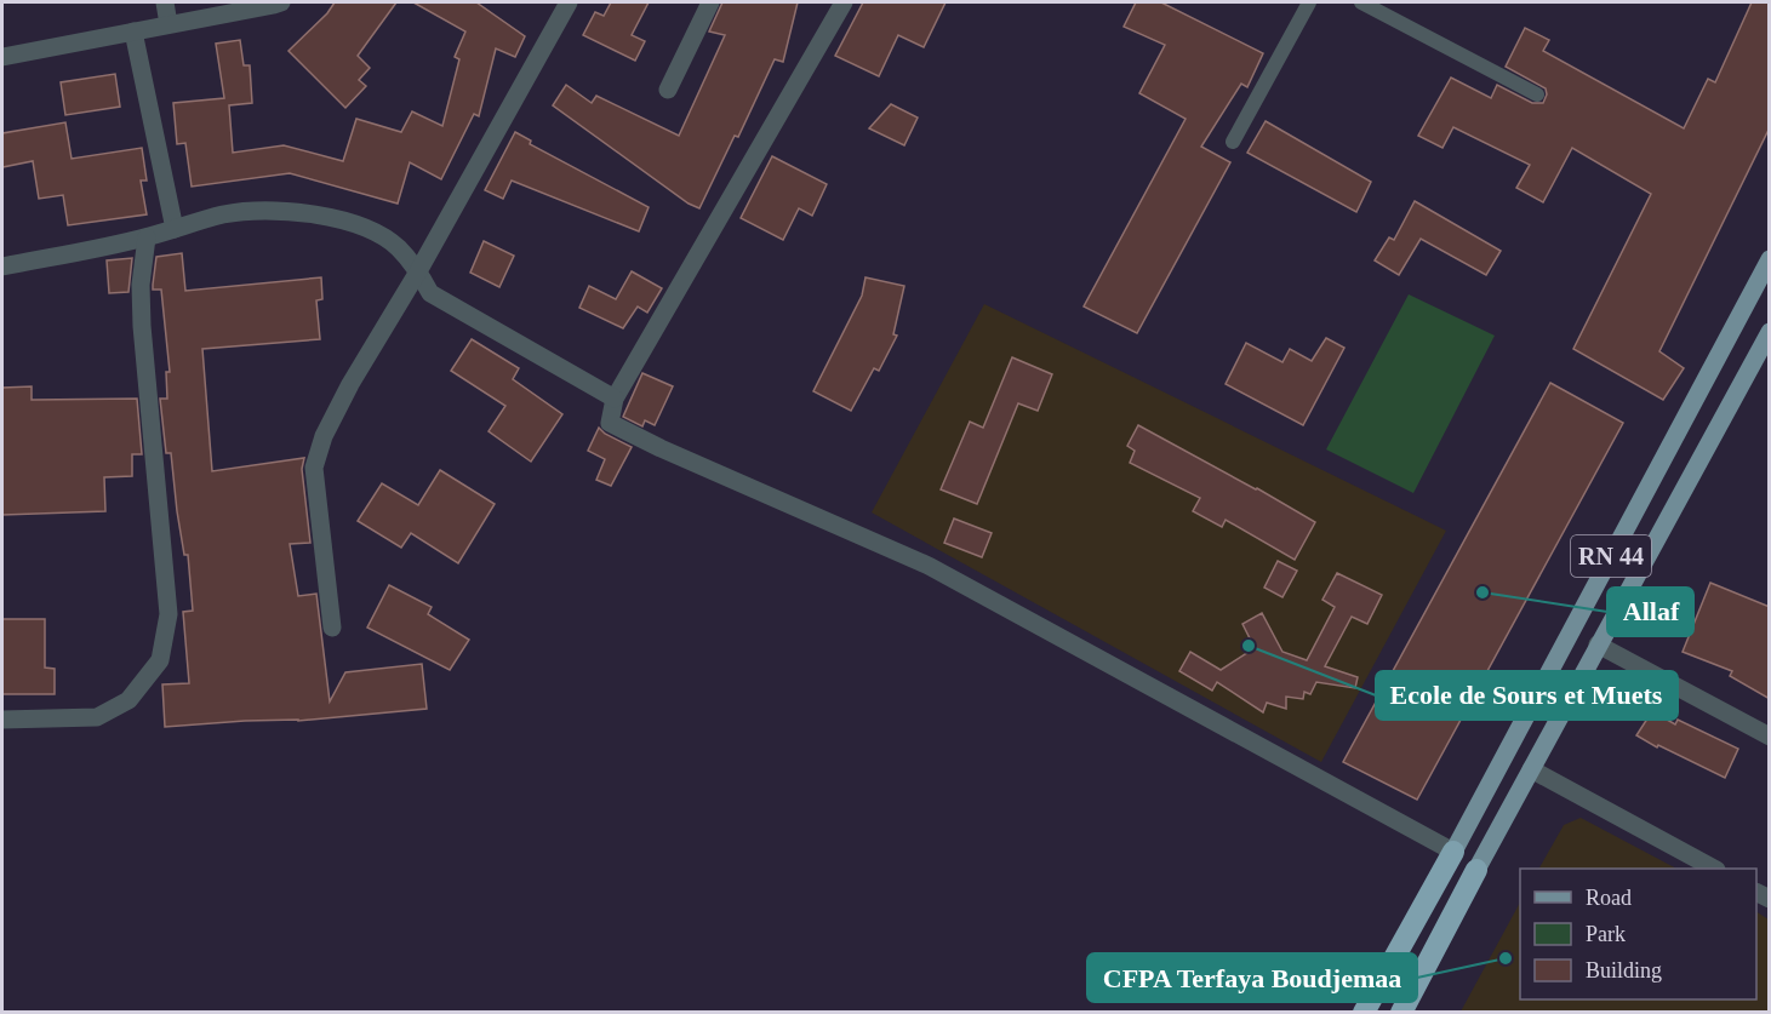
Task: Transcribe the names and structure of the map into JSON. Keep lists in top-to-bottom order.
{
  "streets": {
    "highway": ["RN 44"]
  },
  "places": ["Allaf", "Ecole de Sours et Muets", "CFPA Terfaya Boudjemaa"],
  "legend": ["Road", "Park", "Building"]
}
